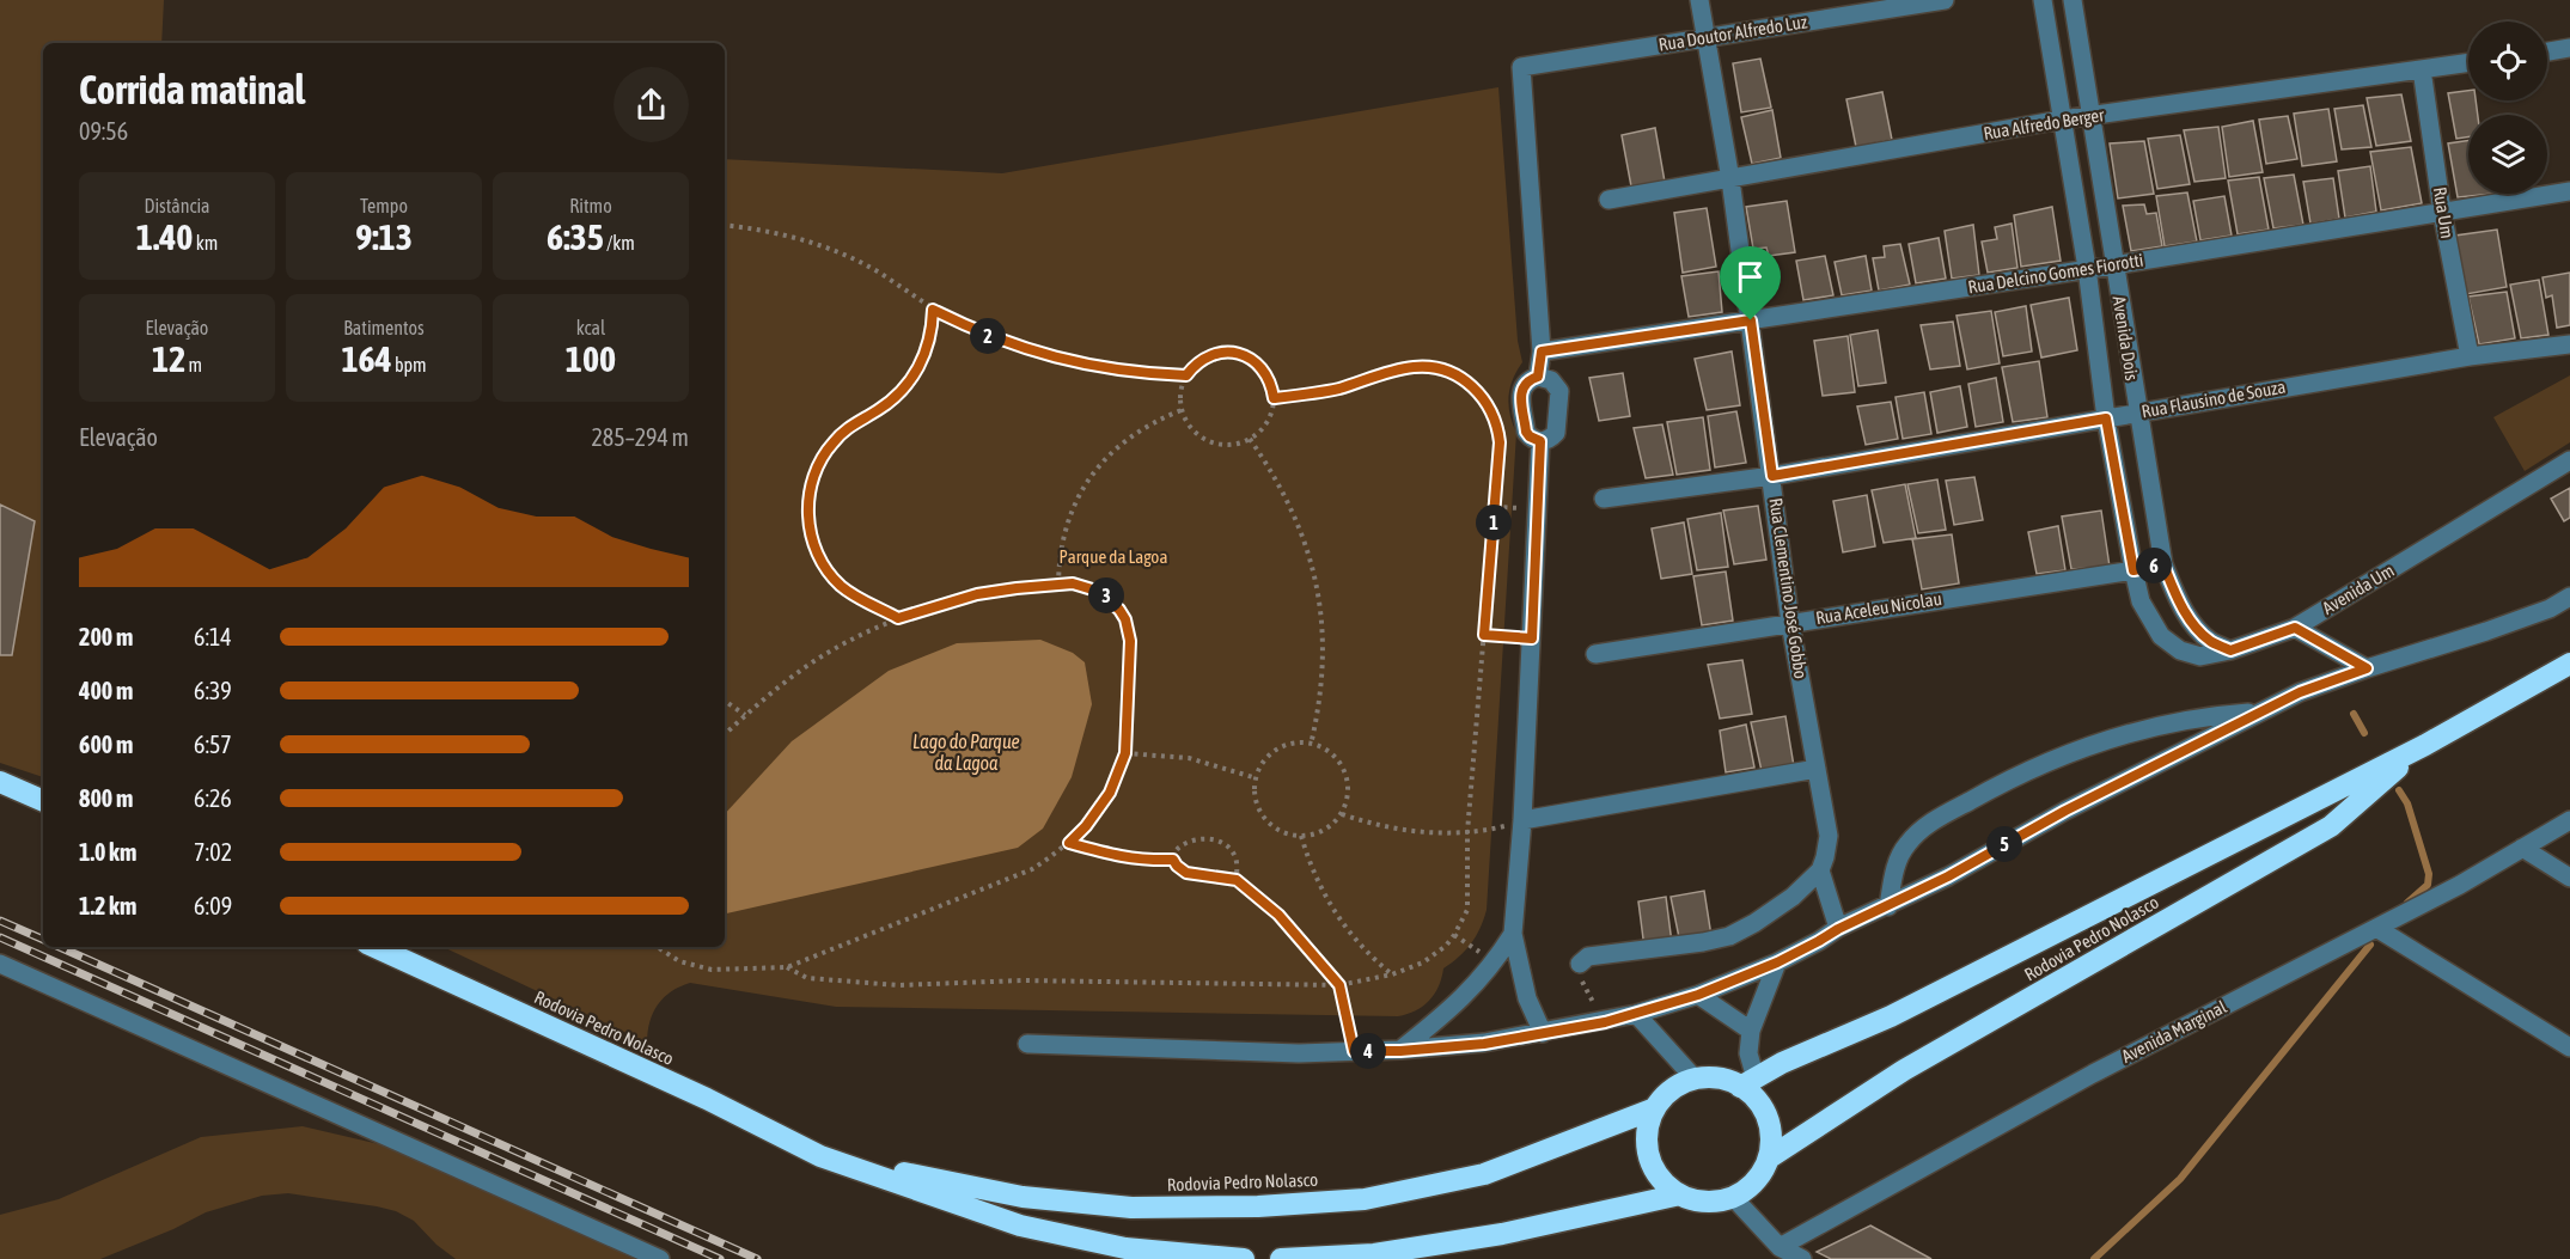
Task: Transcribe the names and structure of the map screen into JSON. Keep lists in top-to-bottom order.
{
  "streets": {
    "highway": ["Rodovia Pedro Nolasco"],
    "street": [
      "Rua Doutor Alfredo Luz",
      "Rua Alfredo Berger",
      "Rua Um",
      "Rua Delcino Gomes Fiorotti",
      "Avenida Dois",
      "Rua Flausino de Souza",
      "Rua Clementino José Gobbo",
      "Avenida Um",
      "Rua Aceleu Nicolau",
      "Avenida Marginal"
    ]
  },
  "crossings": [
    ["Rua Doutor Alfredo Luz", "Rua Delcino Gomes Fiorotti"],
    ["Rua Doutor Alfredo Luz", "Rua Clementino José Gobbo"],
    ["Rua Alfredo Berger", "Rua Um"],
    ["Rua Alfredo Berger", "Avenida Dois"],
    ["Rua Alfredo Berger", "Rua Clementino José Gobbo"],
    ["Rua Um", "Rua Delcino Gomes Fiorotti"],
    ["Rua Um", "Rua Flausino de Souza"],
    ["Rua Delcino Gomes Fiorotti", "Avenida Dois"],
    ["Rua Delcino Gomes Fiorotti", "Rua Clementino José Gobbo"],
    ["Avenida Dois", "Rua Flausino de Souza"],
    ["Avenida Dois", "Avenida Um"],
    ["Avenida Dois", "Rua Aceleu Nicolau"],
    ["Rua Flausino de Souza", "Rua Clementino José Gobbo"],
    ["Rua Clementino José Gobbo", "Rua Aceleu Nicolau"],
    ["Avenida Um", "Rua Aceleu Nicolau"]
  ],
  "water": ["Lago do Parque da Lagoa"],
  "parks": ["Parque da Lagoa"],
  "page": {
    "heading": ["Corrida matinal", "09:56"],
    "stats": [
      ["Distância", "1.40 km"],
      ["Tempo", "9:13"],
      ["Ritmo", "6:35 /km"],
      ["Elevação", "12 m"],
      ["Batimentos", "164 bpm"],
      ["kcal", "100"]
    ],
    "pins": [
      "2",
      "1",
      "6",
      "3",
      "5",
      "4"
    ],
    "chart": ["Elevação", "285–294 m"],
    "list": [
      {
        "name": "200 m",
        "note": "6:14"
      },
      {
        "name": "400 m",
        "note": "6:39"
      },
      {
        "name": "600 m",
        "note": "6:57"
      },
      {
        "name": "800 m",
        "note": "6:26"
      },
      {
        "name": "1.0 km",
        "note": "7:02"
      },
      {
        "name": "1.2 km",
        "note": "6:09"
      }
    ]
  }
}
